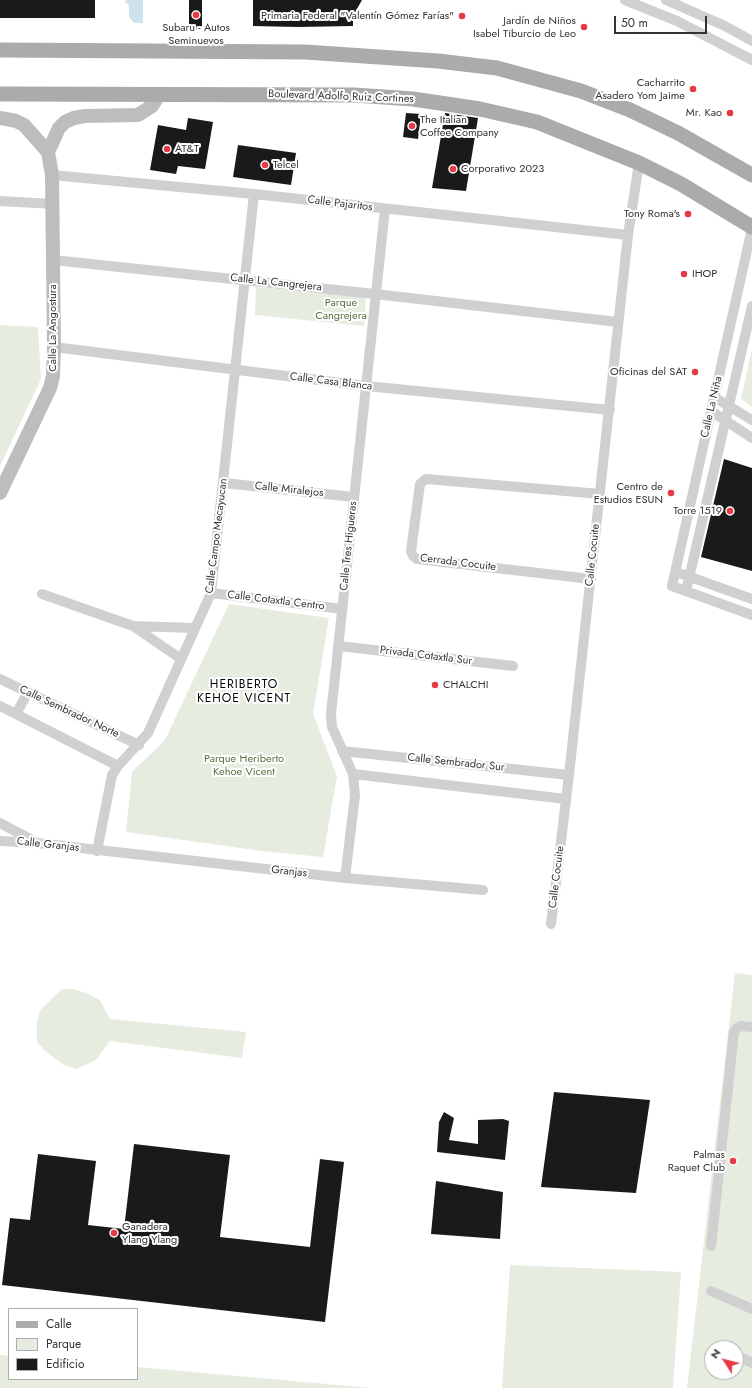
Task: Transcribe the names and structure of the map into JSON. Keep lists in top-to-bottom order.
{
  "streets": {
    "main road": ["Boulevard Adolfo Ruiz Cortines"],
    "street": [
      "Calle Pajaritos",
      "Calle La Cangrejera",
      "Calle La Angostura",
      "Calle Casa Blanca",
      "Calle La Niña",
      "Calle Miralejos",
      "Calle Campo Mecayucan",
      "Calle Tres Higueras",
      "Calle Cocuite",
      "Cerrada Cocuite",
      "Calle Cotaxtla Centro",
      "Privada Cotaxtla Sur",
      "Calle Sembrador Norte",
      "Calle Sembrador Sur",
      "Calle Granjas",
      "Granjas"
    ]
  },
  "crossings": [
    ["Boulevard Adolfo Ruiz Cortines", "Calle La Niña"],
    ["Boulevard Adolfo Ruiz Cortines", "Calle Cocuite"],
    ["Calle Pajaritos", "Calle La Angostura"],
    ["Calle Pajaritos", "Calle Campo Mecayucan"],
    ["Calle Pajaritos", "Calle Tres Higueras"],
    ["Calle Pajaritos", "Calle Cocuite"],
    ["Calle La Cangrejera", "Calle La Angostura"],
    ["Calle La Cangrejera", "Calle Campo Mecayucan"],
    ["Calle La Cangrejera", "Calle Tres Higueras"],
    ["Calle La Cangrejera", "Calle Cocuite"],
    ["Calle La Angostura", "Calle Casa Blanca"],
    ["Calle Casa Blanca", "Calle Campo Mecayucan"],
    ["Calle Casa Blanca", "Calle Tres Higueras"],
    ["Calle Casa Blanca", "Calle Cocuite"],
    ["Calle Miralejos", "Calle Campo Mecayucan"],
    ["Calle Miralejos", "Calle Tres Higueras"],
    ["Calle Campo Mecayucan", "Calle Cotaxtla Centro"],
    ["Calle Campo Mecayucan", "Calle Sembrador Norte"],
    ["Calle Campo Mecayucan", "Calle Granjas"],
    ["Calle Campo Mecayucan", "Granjas"],
    ["Calle Tres Higueras", "Calle Cotaxtla Centro"],
    ["Calle Tres Higueras", "Privada Cotaxtla Sur"],
    ["Calle Tres Higueras", "Calle Sembrador Sur"],
    ["Calle Tres Higueras", "Granjas"],
    ["Calle Cocuite", "Cerrada Cocuite"],
    ["Calle Cocuite", "Calle Sembrador Sur"],
    ["Calle Granjas", "Granjas"]
  ],
  "districts": ["HERIBERTO KEHOE VICENT"],
  "parks": ["Parque Cangrejera", "Parque Heriberto Kehoe Vicent"],
  "places": [
    "Subaru - Autos Seminuevos",
    "Primaria Federal \"Valentín Gómez Farías\"",
    "Jardín de Niños Isabel Tiburcio de Leo",
    "Cacharrito Asadero Yom Jaime",
    "Mr. Kao",
    "The Italian Coffee Company",
    "AT&T",
    "Telcel",
    "Corporativo 2023",
    "Tony Roma's",
    "IHOP",
    "Oficinas del SAT",
    "Centro de Estudios ESUN",
    "Torre 1519",
    "CHALCHI",
    "Palmas Raquet Club",
    "Ganadera Ylang Ylang"
  ],
  "legend": ["Calle", "Parque", "Edificio"],
  "scale_bar": "50 m",
  "north": "top left"
}
